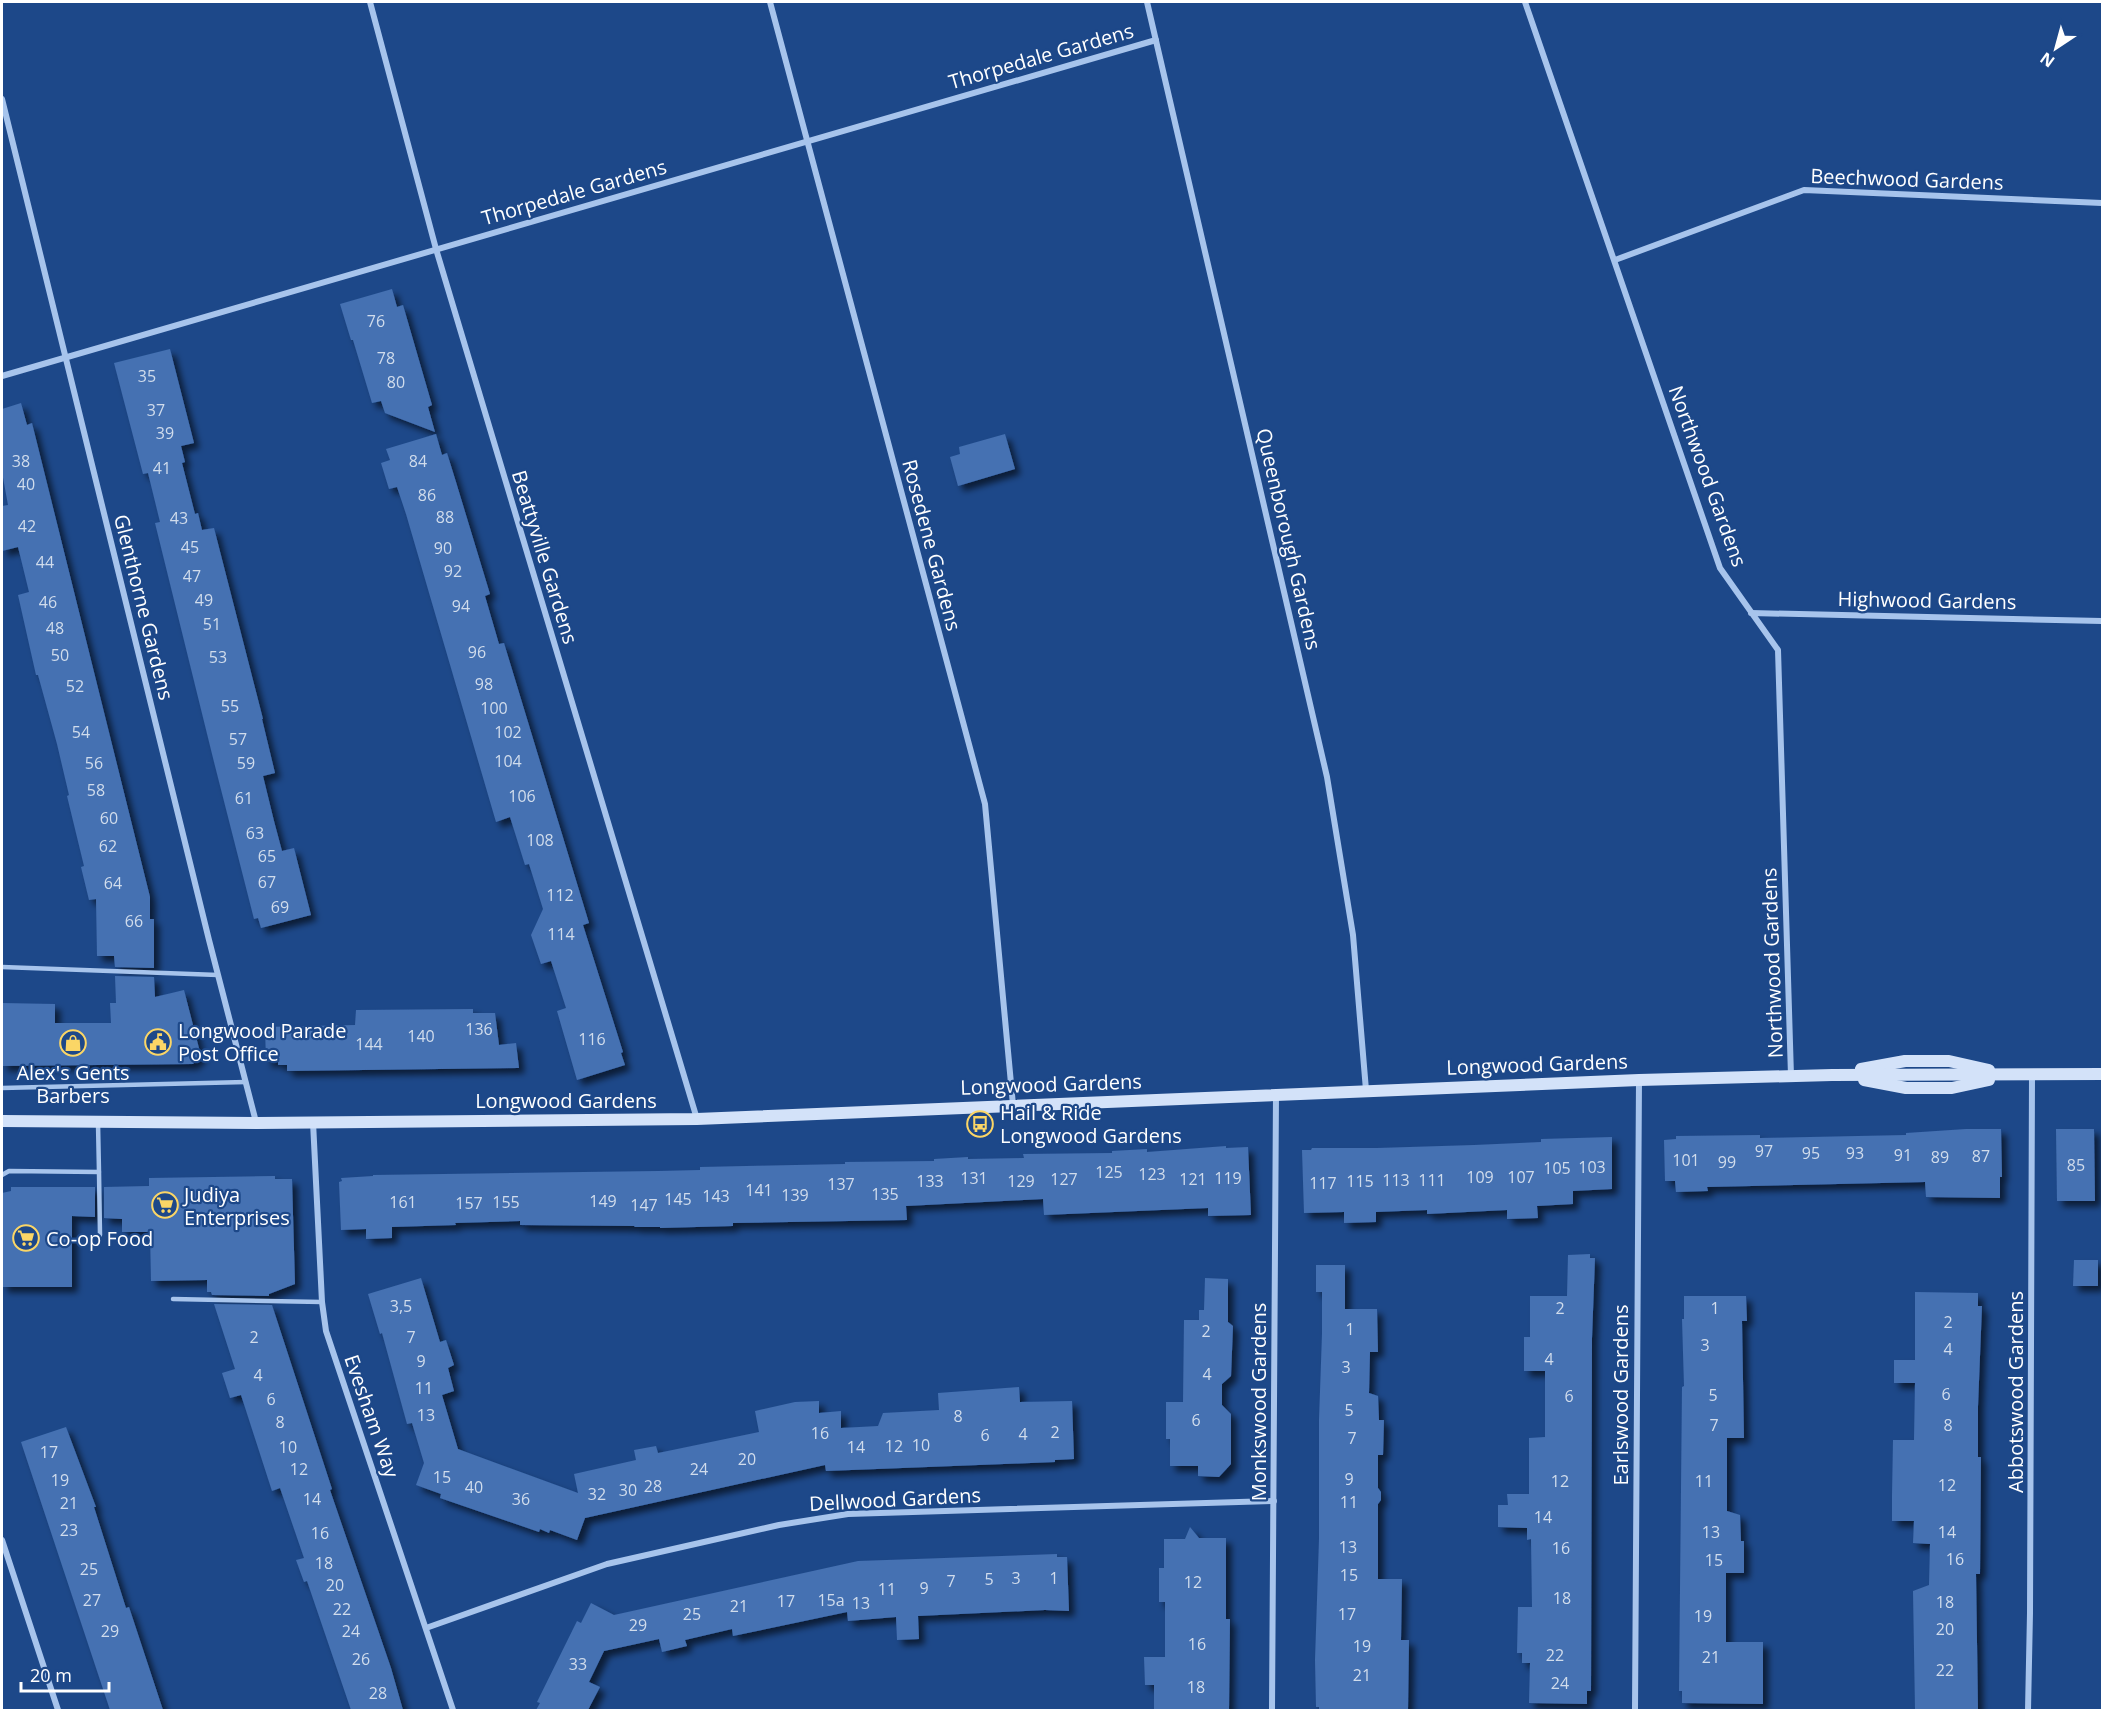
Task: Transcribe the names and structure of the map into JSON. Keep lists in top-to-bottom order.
{
  "streets": {
    "street": [
      "Thorpedale Gardens",
      "Beechwood Gardens",
      "Northwood Gardens",
      "Queenborough Gardens",
      "Rosedene Gardens",
      "Beattyville Gardens",
      "Highwood Gardens",
      "Glenthorne Gardens",
      "Longwood Gardens",
      "Abbotswood Gardens",
      "Earlswood Gardens",
      "Monkswood Gardens",
      "Evesham Way",
      "Dellwood Gardens"
    ]
  },
  "crossings": [
    ["Thorpedale Gardens", "Queenborough Gardens"],
    ["Thorpedale Gardens", "Rosedene Gardens"],
    ["Thorpedale Gardens", "Beattyville Gardens"],
    ["Thorpedale Gardens", "Glenthorne Gardens"],
    ["Beechwood Gardens", "Northwood Gardens"],
    ["Northwood Gardens", "Highwood Gardens"],
    ["Northwood Gardens", "Longwood Gardens"],
    ["Queenborough Gardens", "Longwood Gardens"],
    ["Rosedene Gardens", "Longwood Gardens"],
    ["Beattyville Gardens", "Longwood Gardens"],
    ["Glenthorne Gardens", "Longwood Gardens"],
    ["Longwood Gardens", "Abbotswood Gardens"],
    ["Longwood Gardens", "Earlswood Gardens"],
    ["Longwood Gardens", "Monkswood Gardens"],
    ["Longwood Gardens", "Evesham Way"],
    ["Monkswood Gardens", "Dellwood Gardens"],
    ["Evesham Way", "Dellwood Gardens"]
  ],
  "places": {
    "public building": ["Longwood Parade Post Office"],
    "shop": ["Alex's Gents Barbers"],
    "bus stop": ["Hail & Ride Longwood Gardens"],
    "supermarket": ["Judiya Enterprises", "Co-op Food"]
  },
  "house_numbers": [
    "76",
    "78",
    "35",
    "80",
    "37",
    "39",
    "38",
    "84",
    "41",
    "40",
    "86",
    "88",
    "43",
    "42",
    "45",
    "90",
    "44",
    "92",
    "47",
    "49",
    "46",
    "94",
    "51",
    "48",
    "96",
    "50",
    "53",
    "98",
    "52",
    "55",
    "100",
    "54",
    "102",
    "57",
    "104",
    "56",
    "59",
    "58",
    "106",
    "61",
    "60",
    "63",
    "108",
    "62",
    "65",
    "67",
    "64",
    "112",
    "69",
    "66",
    "114",
    "136",
    "140",
    "116",
    "144",
    "97",
    "95",
    "93",
    "91",
    "87",
    "89",
    "101",
    "99",
    "85",
    "103",
    "105",
    "125",
    "123",
    "109",
    "107",
    "131",
    "119",
    "127",
    "121",
    "113",
    "111",
    "133",
    "129",
    "115",
    "117",
    "137",
    "141",
    "135",
    "139",
    "143",
    "145",
    "149",
    "161",
    "155",
    "157",
    "147",
    "3,5",
    "2",
    "1",
    "2",
    "1",
    "2",
    "2",
    "7",
    "3",
    "4",
    "4",
    "9",
    "3",
    "4",
    "4",
    "11",
    "6",
    "5",
    "6",
    "6",
    "5",
    "13",
    "8",
    "6",
    "8",
    "7",
    "8",
    "2",
    "16",
    "4",
    "6",
    "7",
    "10",
    "12",
    "10",
    "14",
    "17",
    "20",
    "12",
    "24",
    "15",
    "9",
    "19",
    "12",
    "11",
    "12",
    "28",
    "40",
    "30",
    "32",
    "14",
    "36",
    "11",
    "21",
    "14",
    "23",
    "13",
    "14",
    "16",
    "13",
    "16",
    "16",
    "15",
    "18",
    "25",
    "15",
    "3",
    "1",
    "5",
    "7",
    "12",
    "20",
    "9",
    "11",
    "18",
    "27",
    "15a",
    "17",
    "18",
    "13",
    "21",
    "22",
    "25",
    "17",
    "19",
    "29",
    "20",
    "29",
    "24",
    "16",
    "19",
    "22",
    "21",
    "26",
    "33",
    "22",
    "21",
    "24",
    "18",
    "28"
  ],
  "scale_bar": "20 m",
  "north": "bottom left"
}
